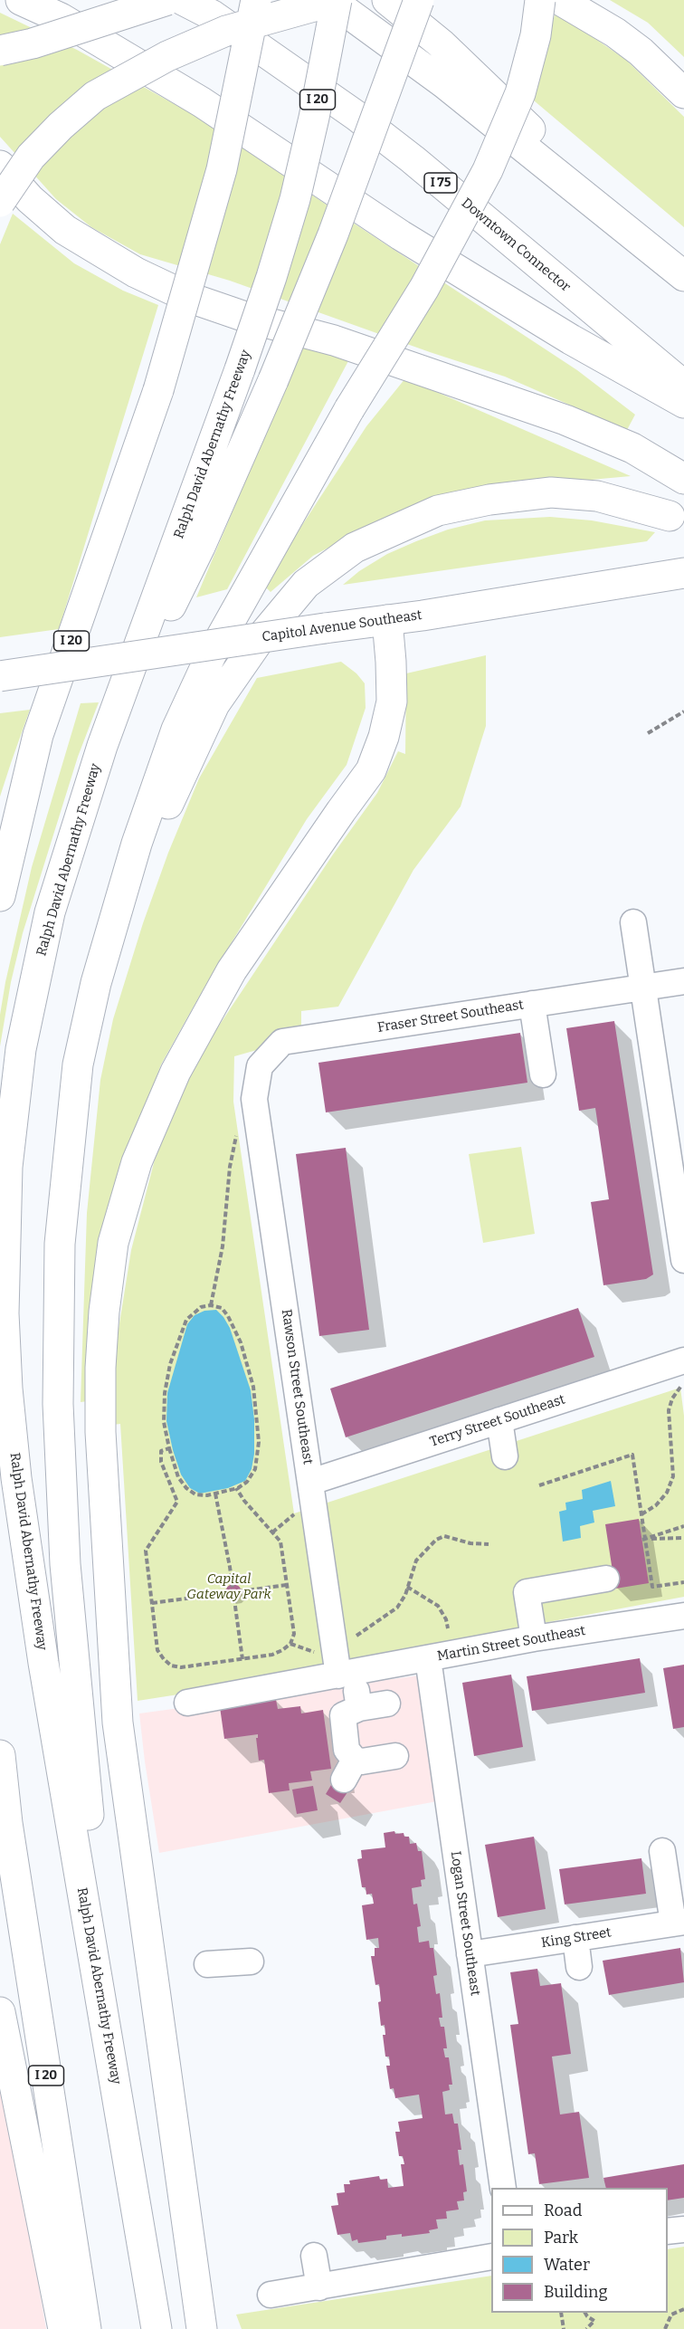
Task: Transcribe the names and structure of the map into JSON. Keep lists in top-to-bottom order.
{
  "streets": {
    "main road": [
      "I 20",
      "I 75",
      "Downtown Connector",
      "Ralph David Abernathy Freeway",
      "Capitol Avenue Southeast"
    ],
    "street": [
      "Fraser Street Southeast",
      "Rawson Street Southeast",
      "Terry Street Southeast",
      "Martin Street Southeast",
      "Logan Street Southeast",
      "King Street"
    ]
  },
  "crossings": [
    ["Fraser Street Southeast", "Rawson Street Southeast"],
    ["Rawson Street Southeast", "Terry Street Southeast"],
    ["Rawson Street Southeast", "Martin Street Southeast"],
    ["Martin Street Southeast", "Logan Street Southeast"],
    ["Logan Street Southeast", "King Street"]
  ],
  "parks": ["Capital Gateway Park"],
  "legend": [
    "Road",
    "Park",
    "Water",
    "Building"
  ]
}
